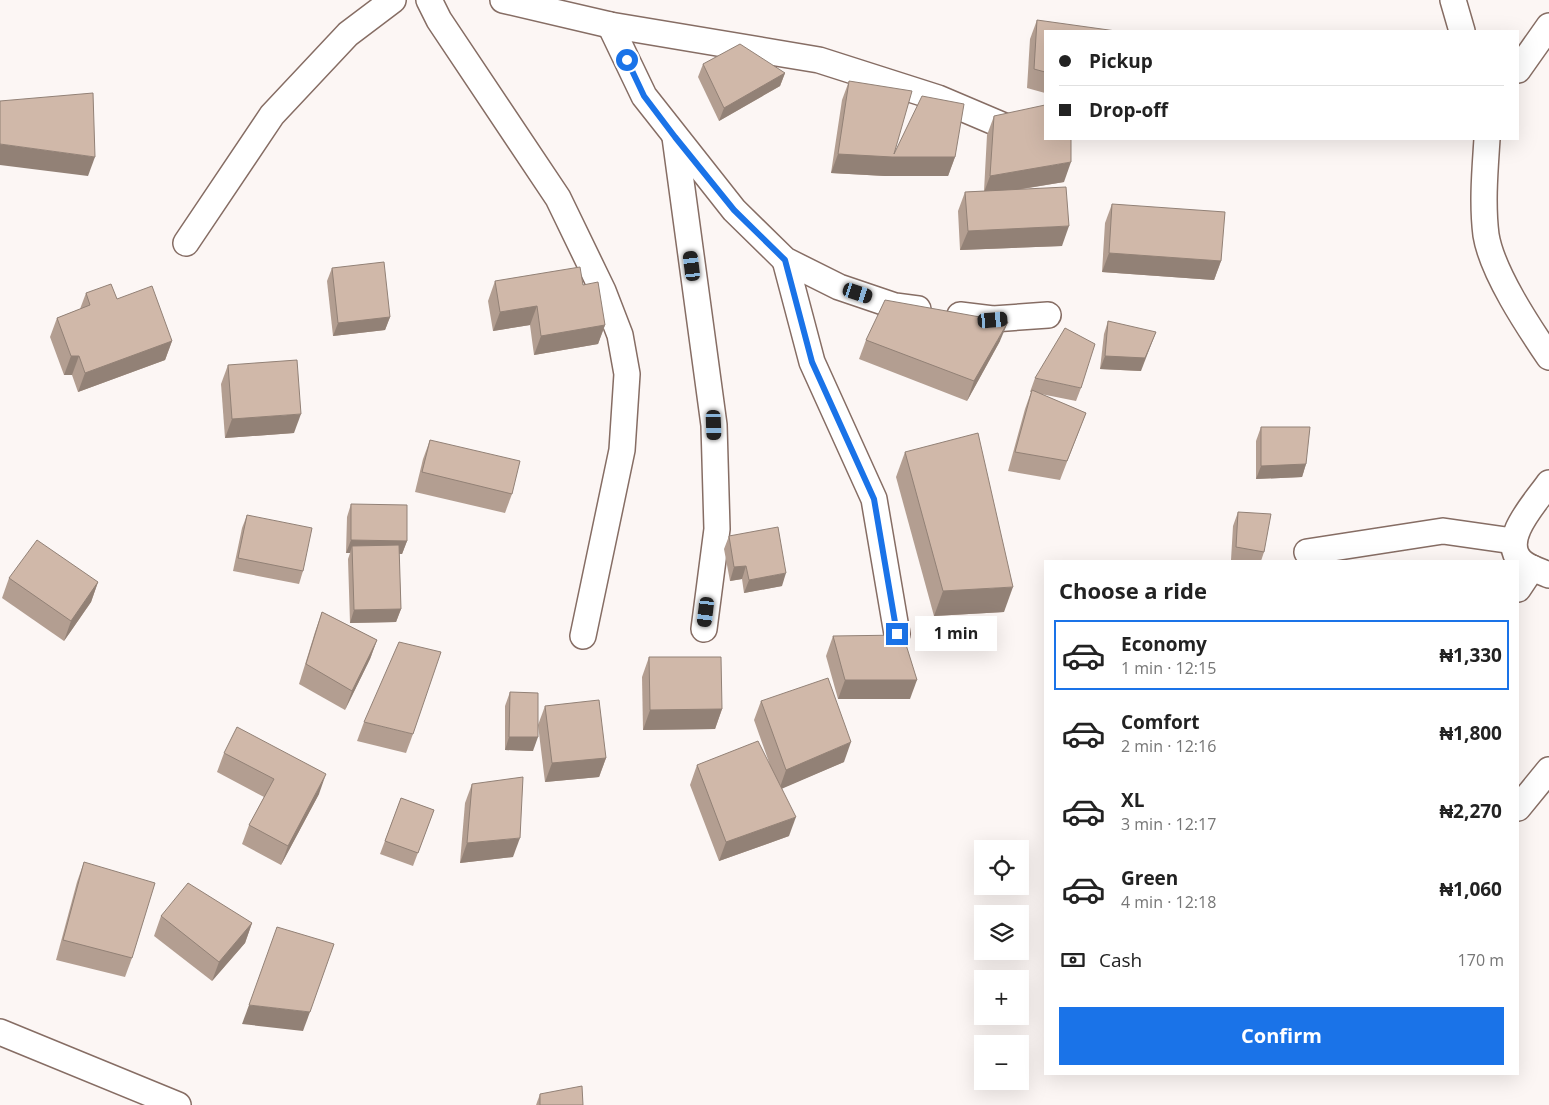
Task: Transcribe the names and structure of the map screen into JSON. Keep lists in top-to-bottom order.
{
  "page": {
    "banner": ["Pickup", "Drop-off"],
    "heading": "Choose a ride",
    "bubble": "1 min",
    "list": [
      {
        "name": "Economy",
        "note": "1 min · 12:15",
        "value": "₦1,330"
      },
      {
        "name": "Comfort",
        "note": "2 min · 12:16",
        "value": "₦1,800"
      },
      {
        "name": "XL",
        "note": "3 min · 12:17",
        "value": "₦2,270"
      },
      {
        "name": "Green",
        "note": "4 min · 12:18",
        "value": "₦1,060"
      }
    ],
    "map_buttons": ["+", "−"],
    "pay": ["Cash", "170 m"],
    "buttons": "Confirm"
  }
}
